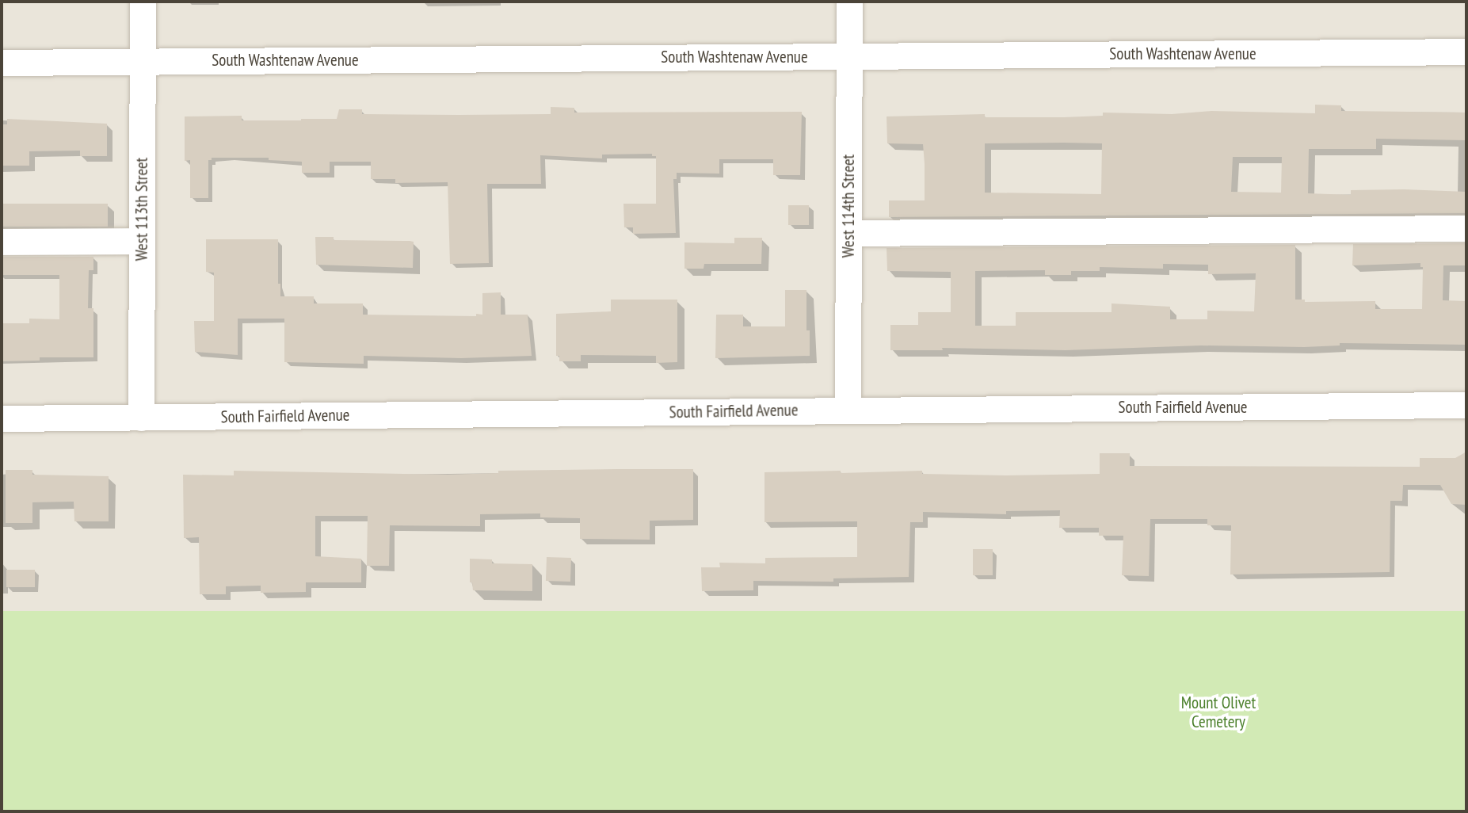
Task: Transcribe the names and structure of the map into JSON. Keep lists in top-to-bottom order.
{
  "streets": {
    "street": [
      "South Washtenaw Avenue",
      "West 114th Street",
      "West 113th Street",
      "South Fairfield Avenue"
    ]
  },
  "crossings": [
    ["South Washtenaw Avenue", "West 114th Street"],
    ["South Washtenaw Avenue", "West 113th Street"],
    ["West 114th Street", "South Fairfield Avenue"],
    ["West 113th Street", "South Fairfield Avenue"]
  ],
  "parks": ["Mount Olivet Cemetery"]
}
